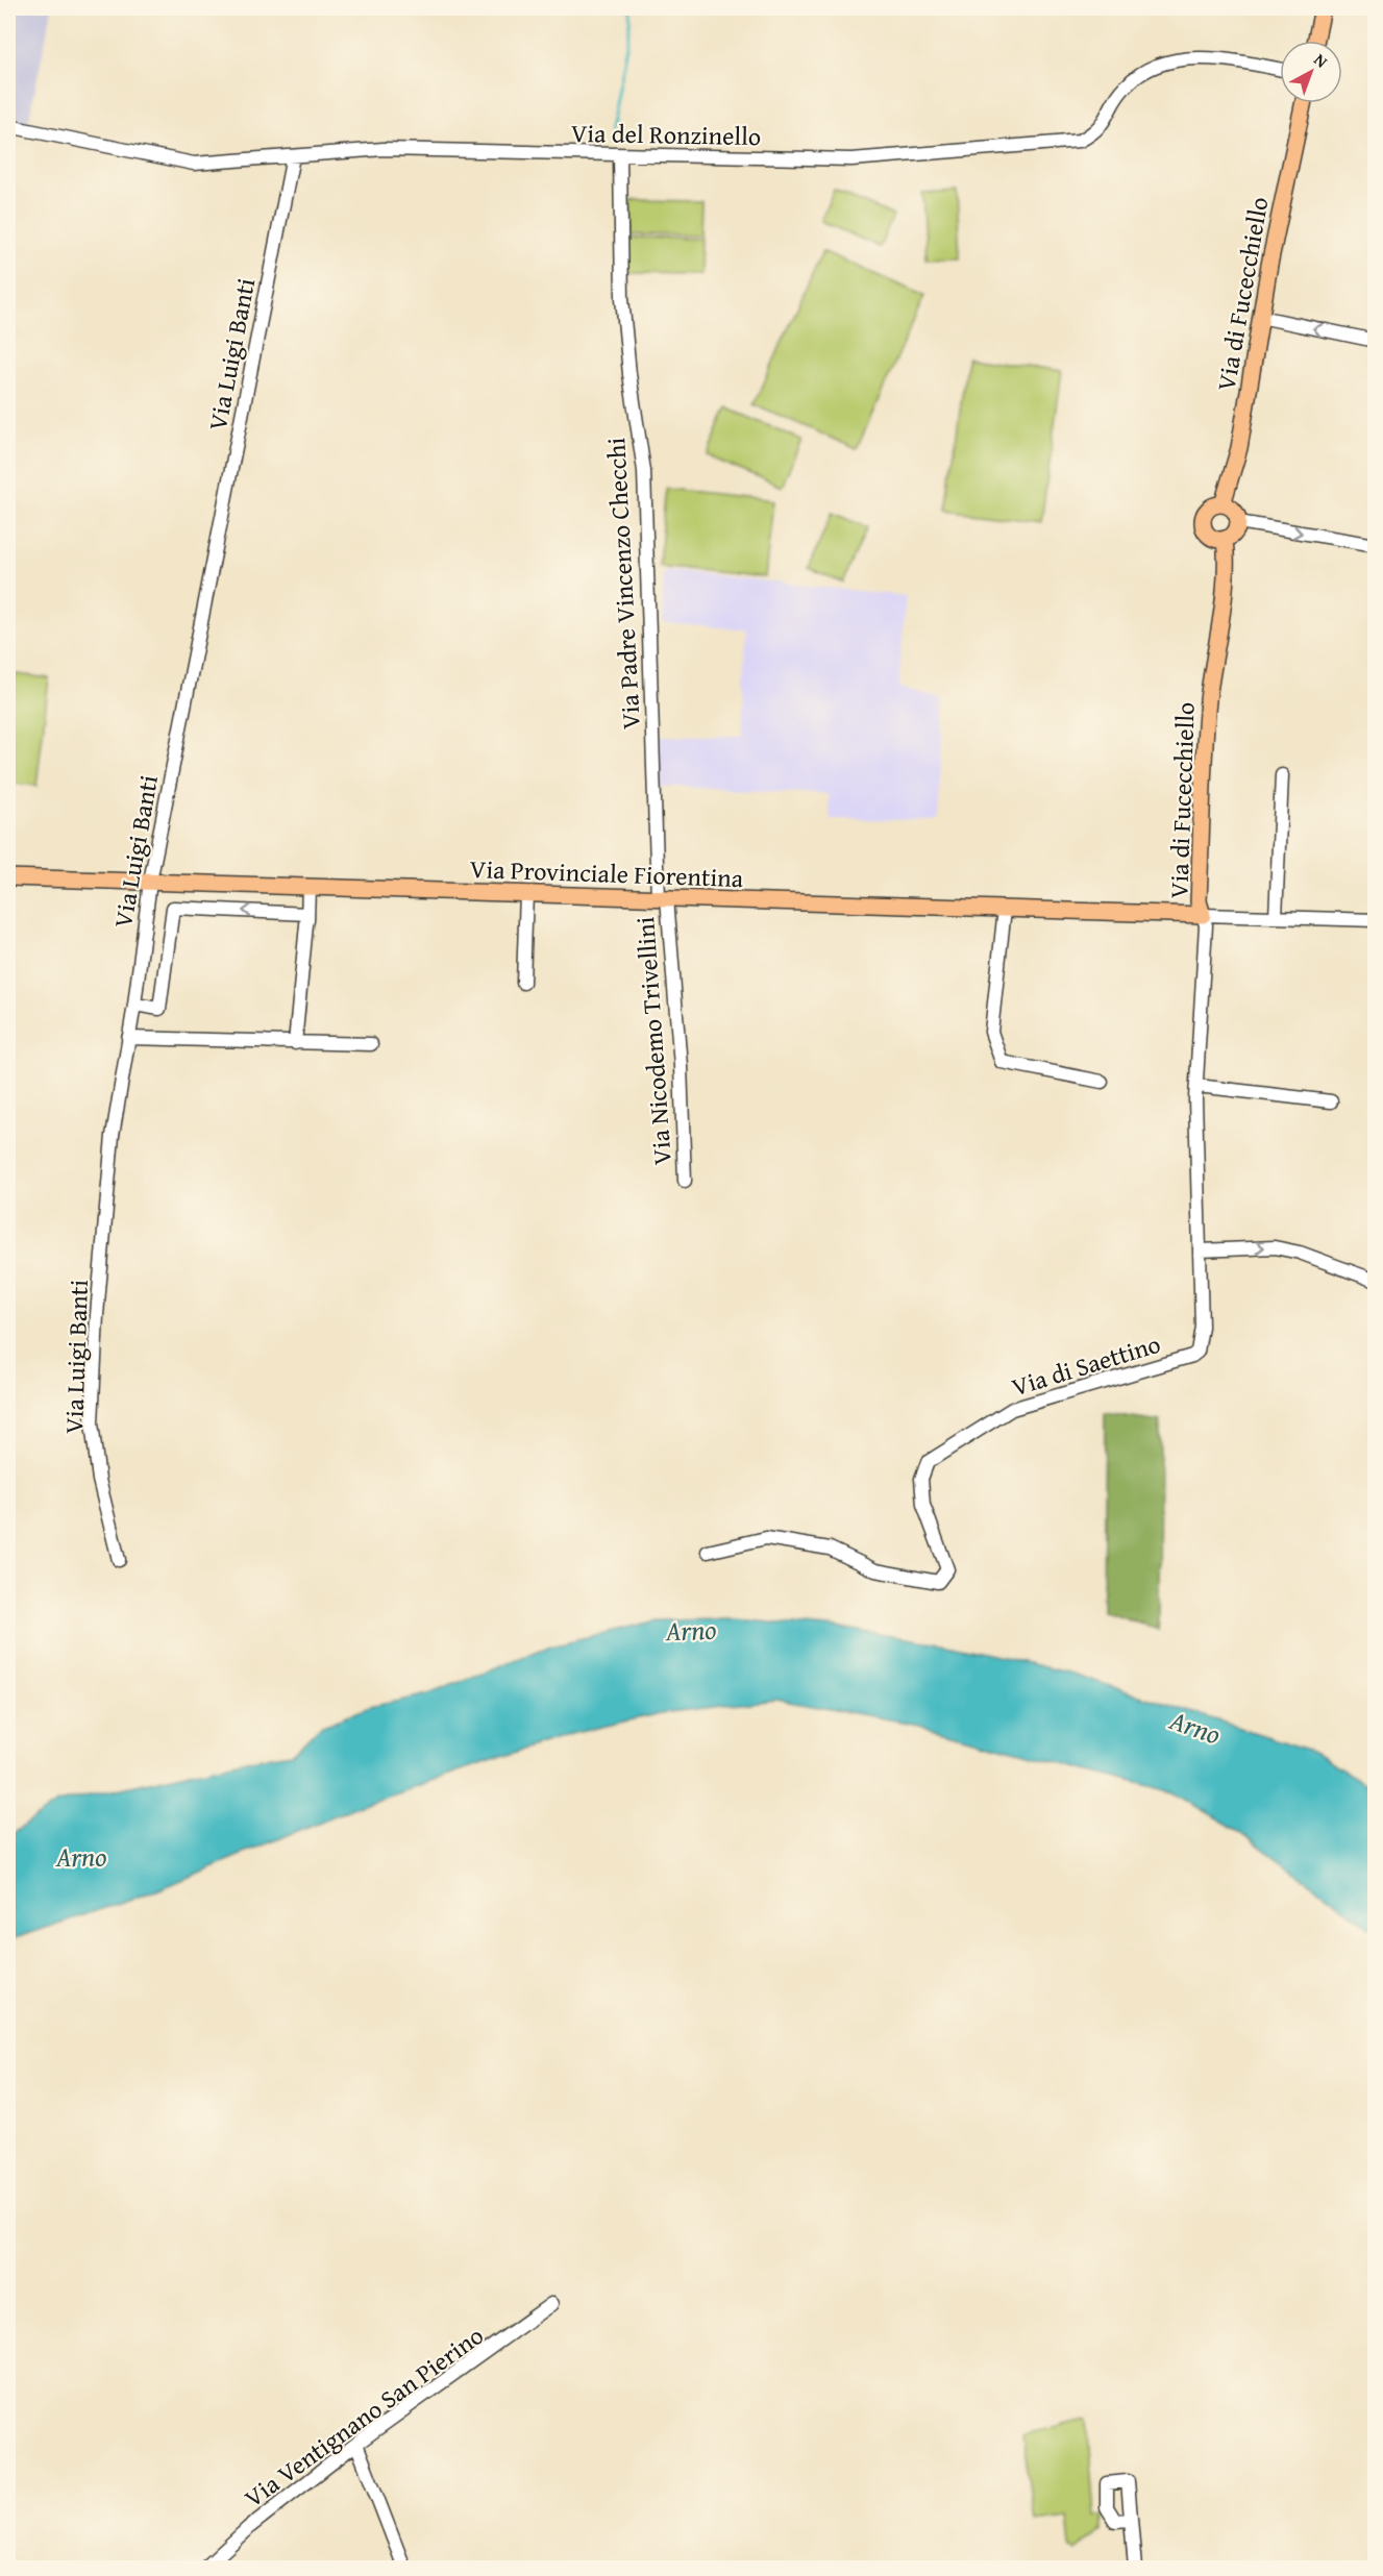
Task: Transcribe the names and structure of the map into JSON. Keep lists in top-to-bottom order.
{
  "streets": {
    "main road": ["Via di Fucecchiello", "Via Provinciale Fiorentina"],
    "street": [
      "Via del Ronzinello",
      "Via Luigi Banti",
      "Via Padre Vincenzo Checchi",
      "Via Nicodemo Trivellini",
      "Via di Saettino",
      "Via Ventignano San Pierino"
    ]
  },
  "crossings": [
    ["Via del Ronzinello", "Via Luigi Banti"],
    ["Via del Ronzinello", "Via Padre Vincenzo Checchi"],
    ["Via di Fucecchiello", "Via Provinciale Fiorentina"],
    ["Via di Fucecchiello", "Via di Saettino"],
    ["Via Luigi Banti", "Via Provinciale Fiorentina"],
    ["Via Padre Vincenzo Checchi", "Via Provinciale Fiorentina"],
    ["Via Padre Vincenzo Checchi", "Via Nicodemo Trivellini"],
    ["Via Provinciale Fiorentina", "Via Nicodemo Trivellini"],
    ["Via Provinciale Fiorentina", "Via di Saettino"]
  ],
  "water": ["Arno"],
  "north": "top right"
}
